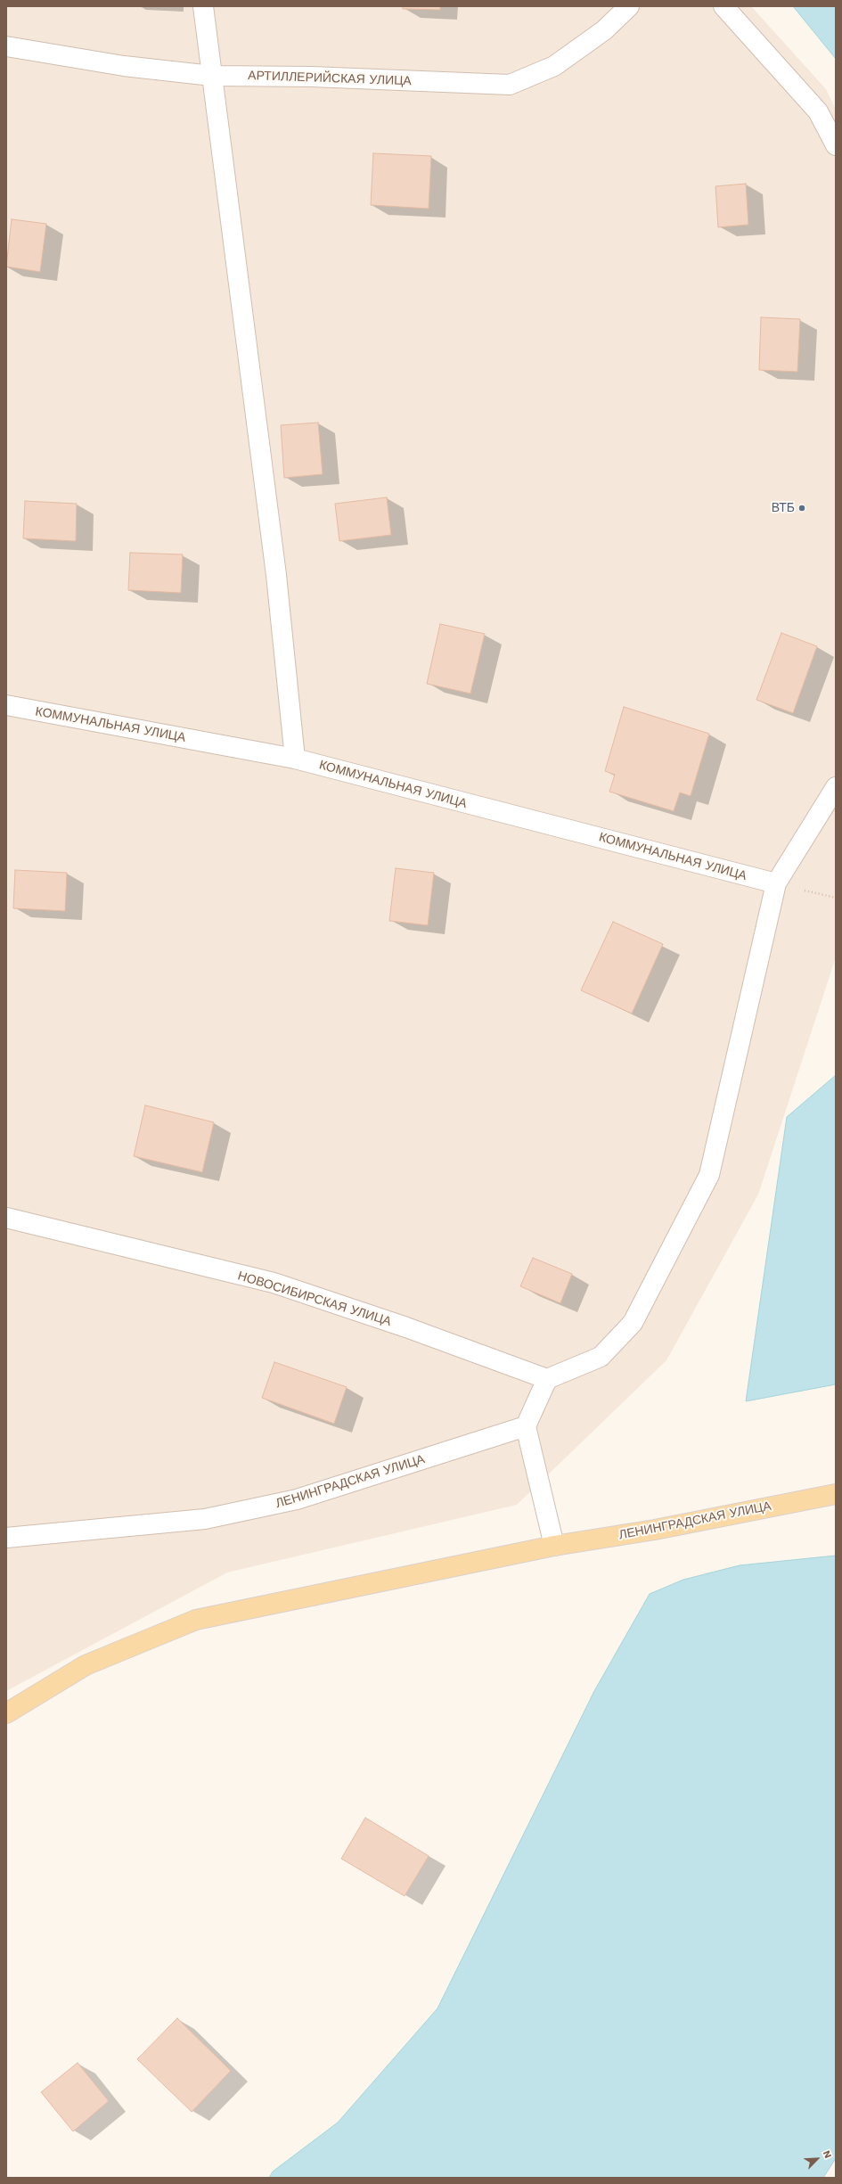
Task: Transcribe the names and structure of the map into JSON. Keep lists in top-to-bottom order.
{
  "streets": {
    "main road": ["ЛЕНИНГРАДСКАЯ УЛИЦА"],
    "street": ["АРТИЛЛЕРИЙСКАЯ УЛИЦА", "КОММУНАЛЬНАЯ УЛИЦА", "НОВОСИБИРСКАЯ УЛИЦА"]
  },
  "places": ["ВТБ"],
  "north": "top right"
}
